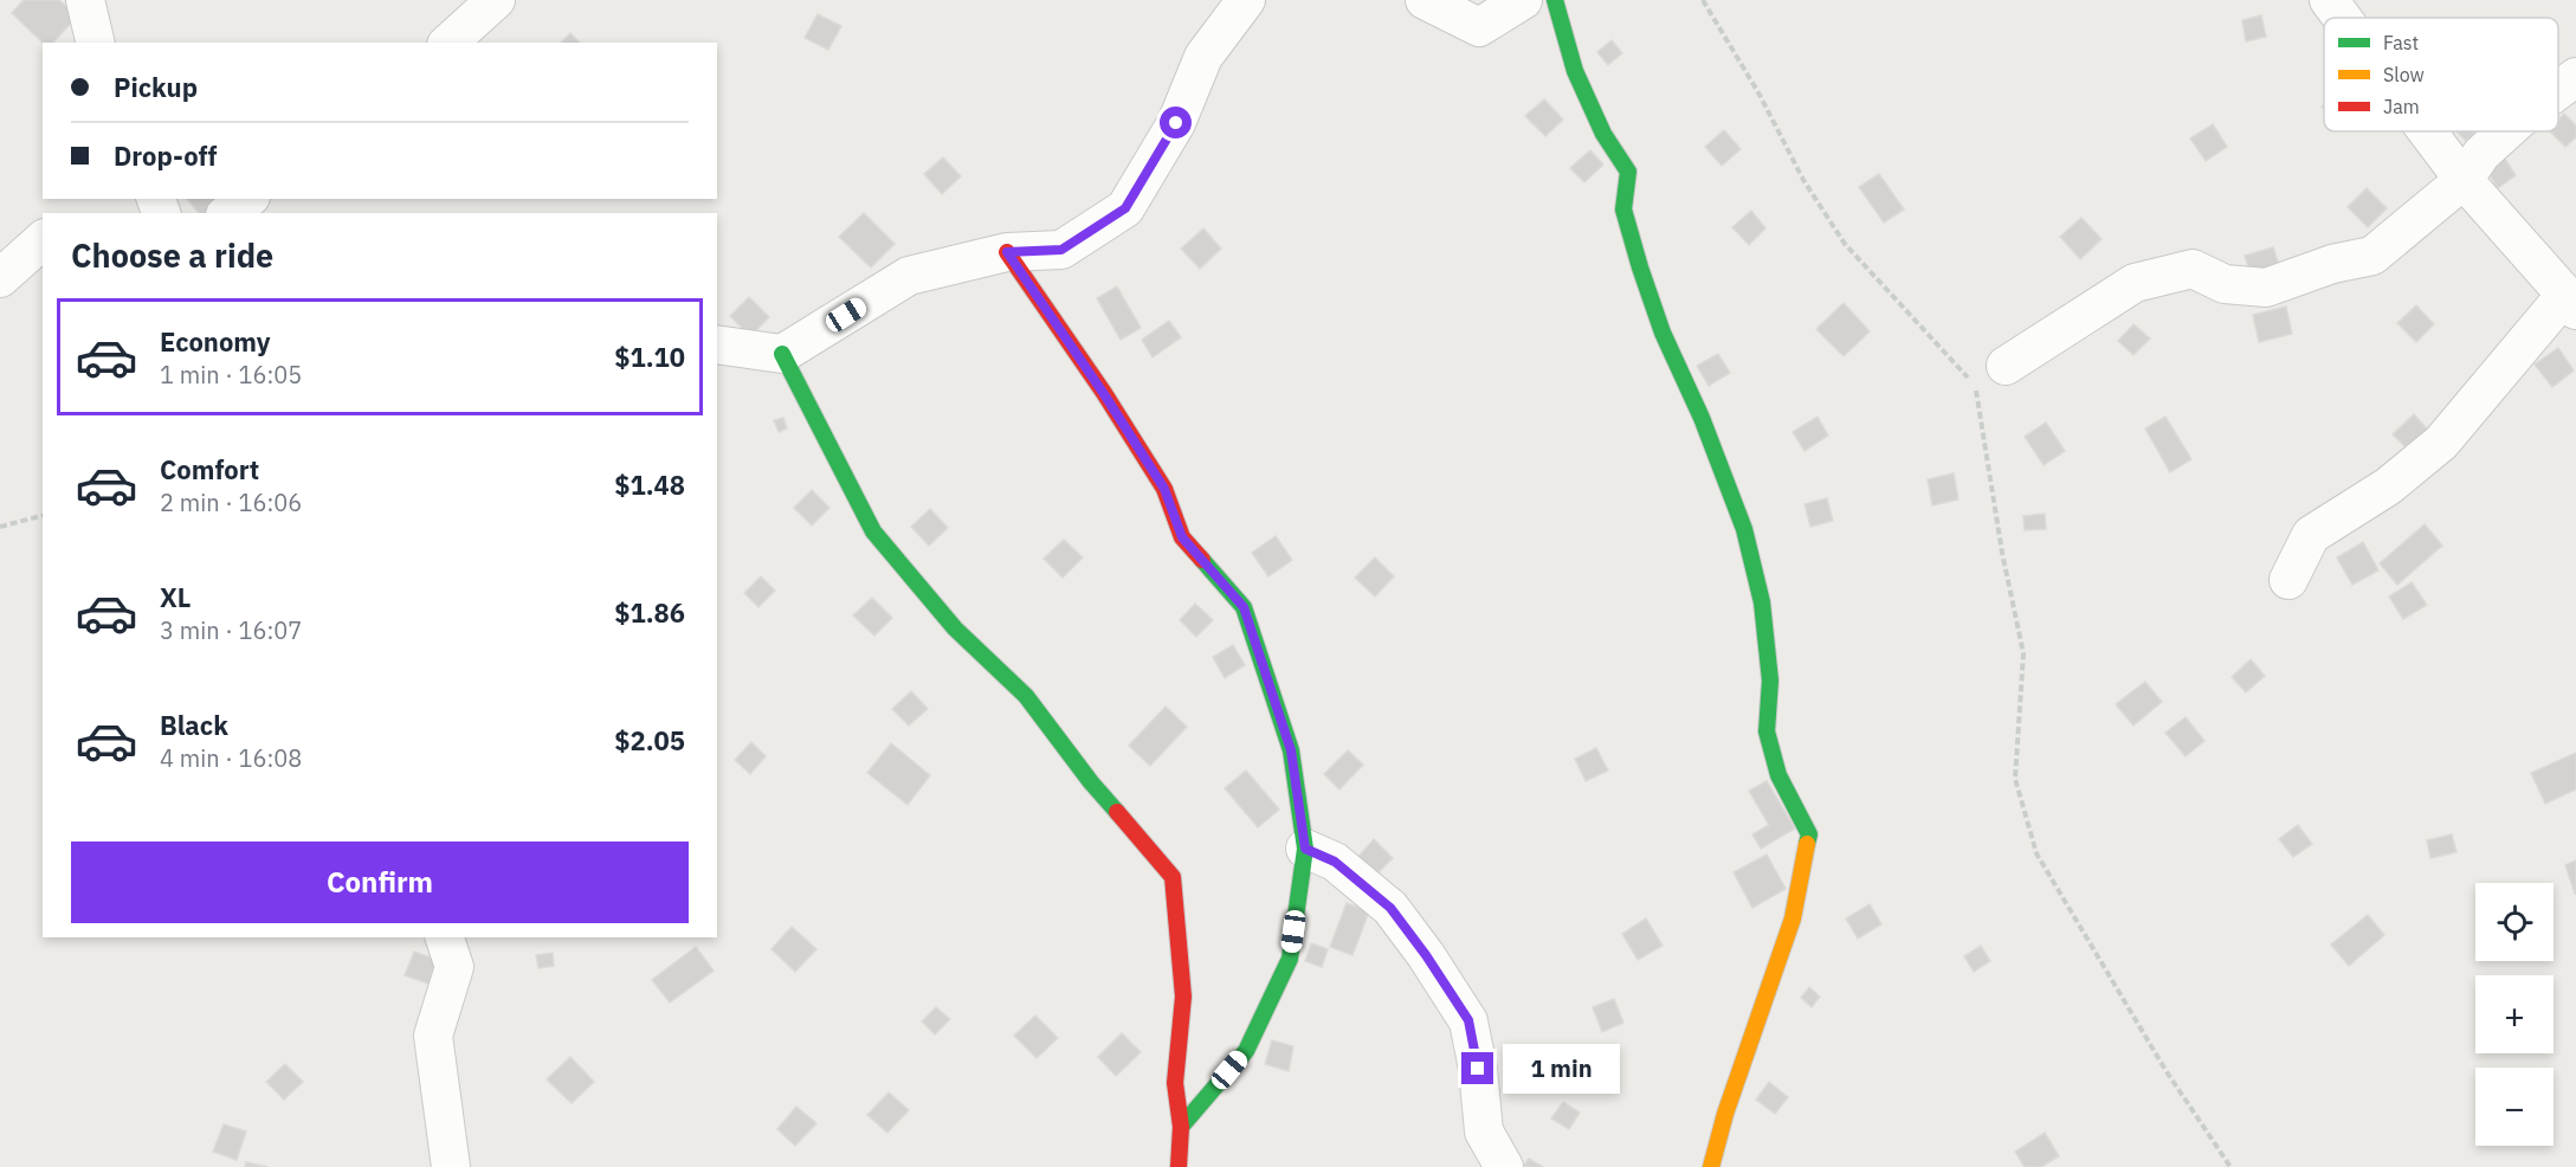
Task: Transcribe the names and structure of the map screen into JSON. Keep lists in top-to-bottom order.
{
  "legend": ["Fast", "Slow", "Jam"],
  "page": {
    "banner": ["Pickup", "Drop-off"],
    "heading": "Choose a ride",
    "list": [
      {
        "name": "Economy",
        "note": "1 min · 16:05",
        "value": "$1.10"
      },
      {
        "name": "Comfort",
        "note": "2 min · 16:06",
        "value": "$1.48"
      },
      {
        "name": "XL",
        "note": "3 min · 16:07",
        "value": "$1.86"
      },
      {
        "name": "Black",
        "note": "4 min · 16:08",
        "value": "$2.05"
      }
    ],
    "buttons": "Confirm",
    "map_buttons": ["+", "−"],
    "bubble": "1 min"
  }
}
